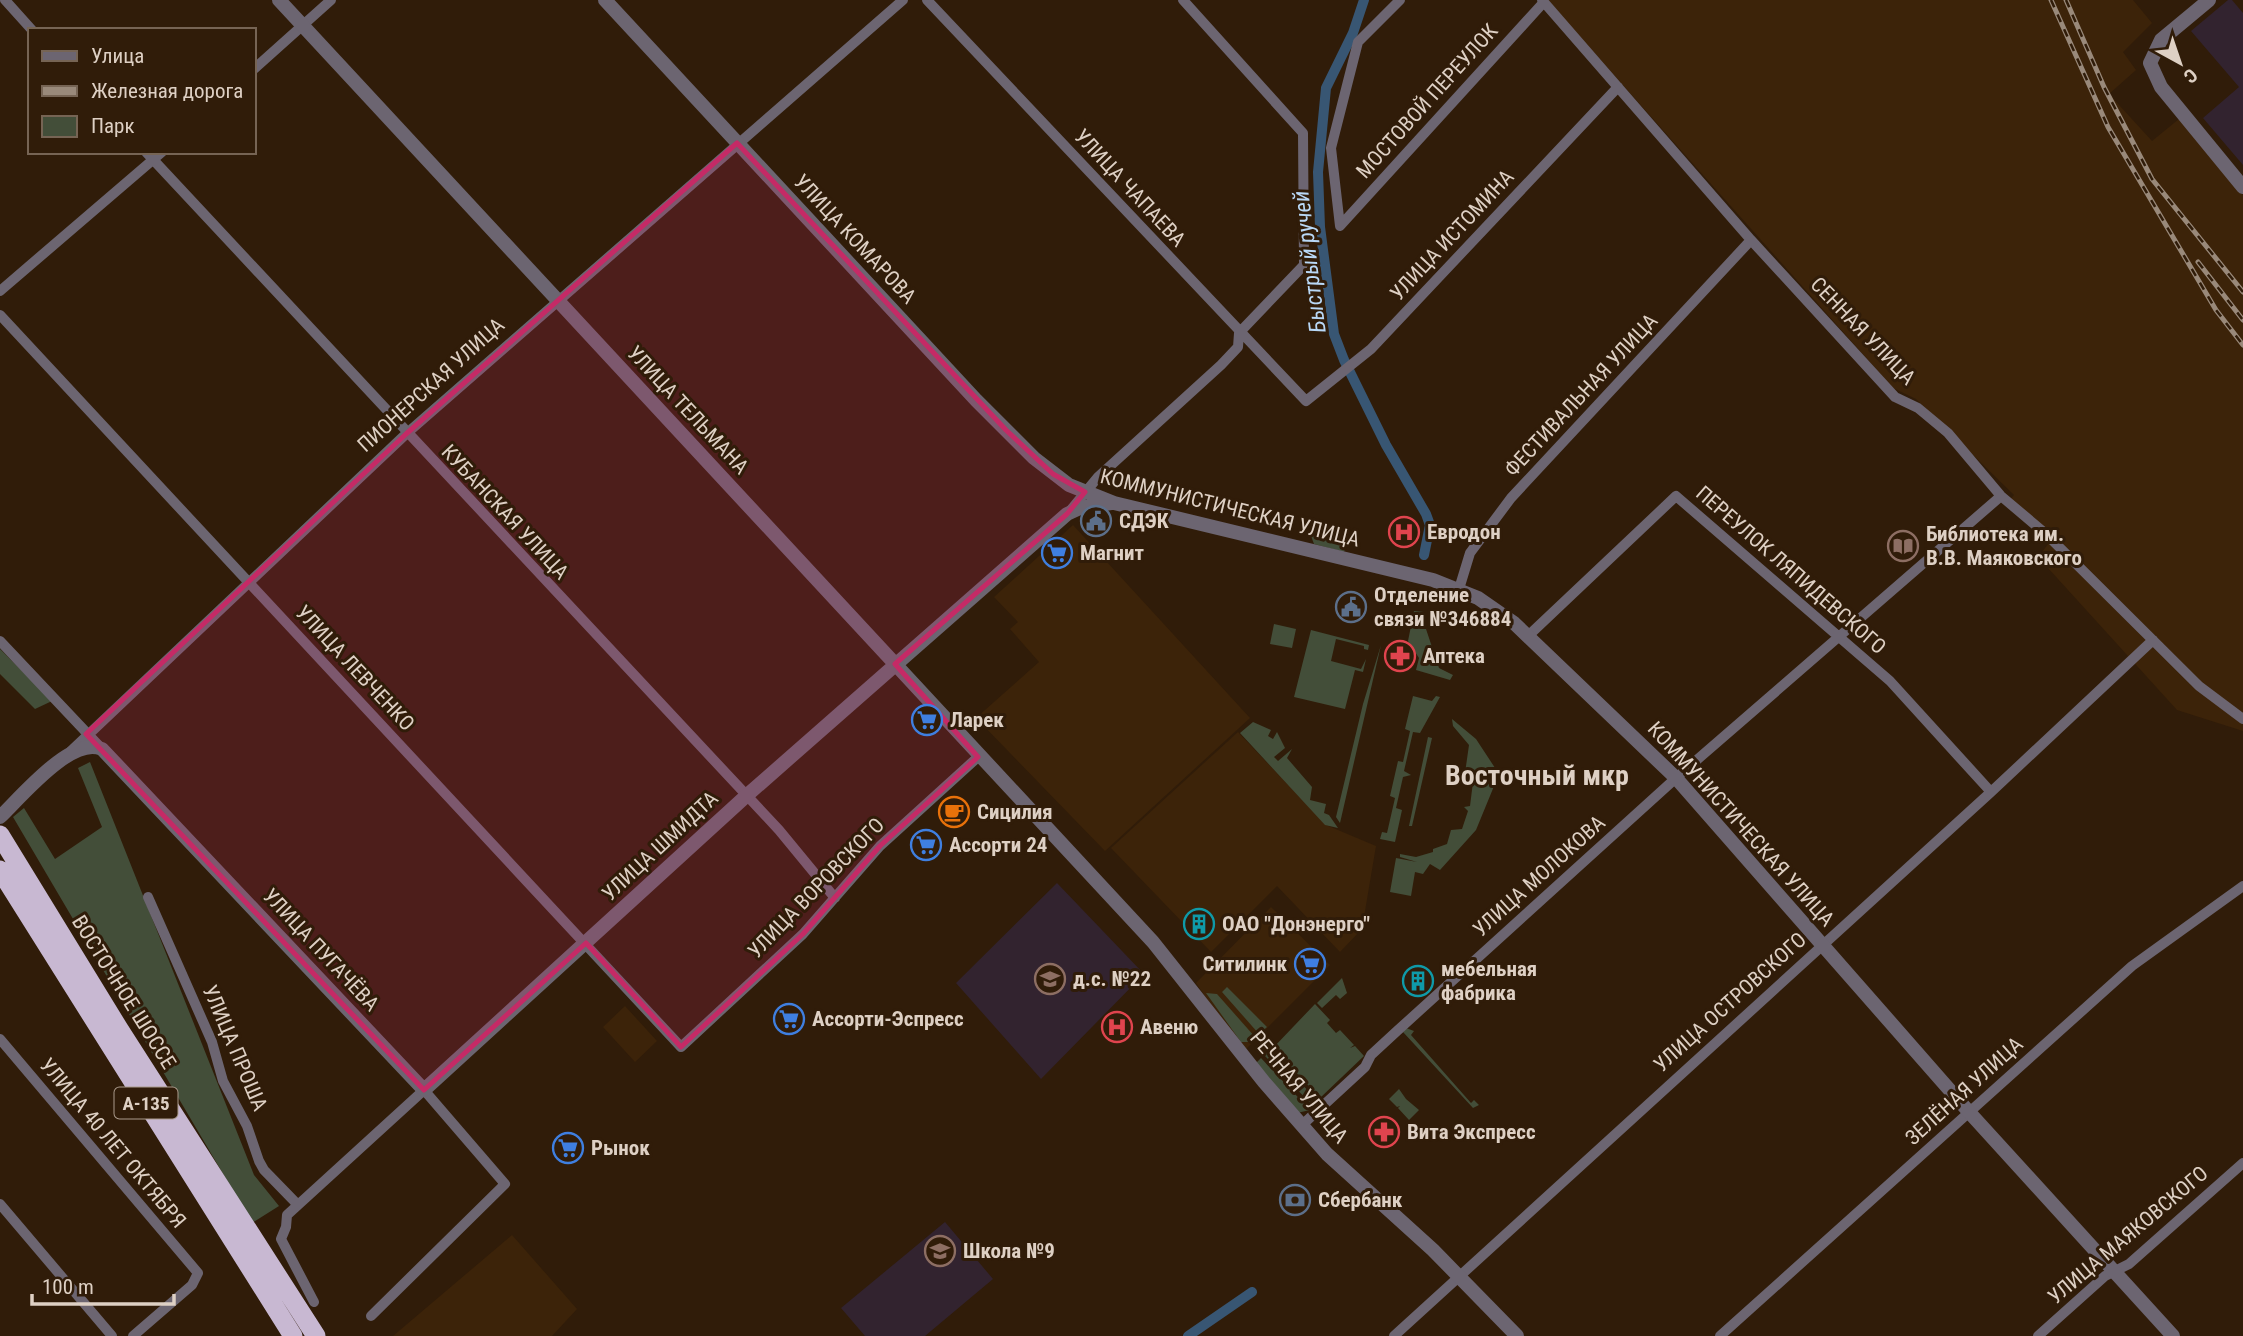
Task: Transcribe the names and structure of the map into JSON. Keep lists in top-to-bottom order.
{
  "streets": {
    "highway": ["ВОСТОЧНОЕ ШОССЕ", "А-135"],
    "street": [
      "МОСТОВОЙ ПЕРЕУЛОК",
      "УЛИЦА ЧАПАЕВА",
      "УЛИЦА ИСТОМИНА",
      "УЛИЦА КОМАРОВА",
      "СЕННАЯ УЛИЦА",
      "ПИОНЕРСКАЯ УЛИЦА",
      "ФЕСТИВАЛЬНАЯ УЛИЦА",
      "УЛИЦА ТЕЛЬМАНА",
      "КОММУНИСТИЧЕСКАЯ УЛИЦА",
      "КУБАНСКАЯ УЛИЦА",
      "ПЕРЕУЛОК ЛЯПИДЕВСКОГО",
      "УЛИЦА ЛЕВЧЕНКО",
      "УЛИЦА ШМИДТА",
      "УЛИЦА МОЛОКОВА",
      "УЛИЦА ВОРОВСКОГО",
      "УЛИЦА ПУГАЧЁВА",
      "УЛИЦА ОСТРОВСКОГО",
      "УЛИЦА ПРОША",
      "РЕЧНАЯ УЛИЦА",
      "ЗЕЛЁНАЯ УЛИЦА",
      "УЛИЦА 40 ЛЕТ ОКТЯБРЯ",
      "УЛИЦА МАЯКОВСКОГО"
    ]
  },
  "crossings": [
    ["МОСТОВОЙ ПЕРЕУЛОК", "СЕННАЯ УЛИЦА"],
    ["УЛИЦА ЧАПАЕВА", "УЛИЦА ИСТОМИНА"],
    ["УЛИЦА ЧАПАЕВА", "УЛИЦА ШМИДТА"],
    ["УЛИЦА ИСТОМИНА", "СЕННАЯ УЛИЦА"],
    ["УЛИЦА КОМАРОВА", "ПИОНЕРСКАЯ УЛИЦА"],
    ["УЛИЦА КОМАРОВА", "КОММУНИСТИЧЕСКАЯ УЛИЦА"],
    ["УЛИЦА КОМАРОВА", "УЛИЦА ШМИДТА"],
    ["СЕННАЯ УЛИЦА", "ФЕСТИВАЛЬНАЯ УЛИЦА"],
    ["СЕННАЯ УЛИЦА", "УЛИЦА МОЛОКОВА"],
    ["СЕННАЯ УЛИЦА", "УЛИЦА ОСТРОВСКОГО"],
    ["ПИОНЕРСКАЯ УЛИЦА", "УЛИЦА ТЕЛЬМАНА"],
    ["ПИОНЕРСКАЯ УЛИЦА", "КУБАНСКАЯ УЛИЦА"],
    ["ПИОНЕРСКАЯ УЛИЦА", "УЛИЦА ЛЕВЧЕНКО"],
    ["ПИОНЕРСКАЯ УЛИЦА", "УЛИЦА ПУГАЧЁВА"],
    ["ФЕСТИВАЛЬНАЯ УЛИЦА", "КОММУНИСТИЧЕСКАЯ УЛИЦА"],
    ["УЛИЦА ТЕЛЬМАНА", "УЛИЦА ШМИДТА"],
    ["УЛИЦА ТЕЛЬМАНА", "УЛИЦА ВОРОВСКОГО"],
    ["УЛИЦА ТЕЛЬМАНА", "РЕЧНАЯ УЛИЦА"],
    ["КОММУНИСТИЧЕСКАЯ УЛИЦА", "ПЕРЕУЛОК ЛЯПИДЕВСКОГО"],
    ["КОММУНИСТИЧЕСКАЯ УЛИЦА", "УЛИЦА ШМИДТА"],
    ["КОММУНИСТИЧЕСКАЯ УЛИЦА", "УЛИЦА МОЛОКОВА"],
    ["КОММУНИСТИЧЕСКАЯ УЛИЦА", "УЛИЦА ОСТРОВСКОГО"],
    ["КОММУНИСТИЧЕСКАЯ УЛИЦА", "ЗЕЛЁНАЯ УЛИЦА"],
    ["КОММУНИСТИЧЕСКАЯ УЛИЦА", "УЛИЦА МАЯКОВСКОГО"],
    ["КУБАНСКАЯ УЛИЦА", "УЛИЦА ШМИДТА"],
    ["КУБАНСКАЯ УЛИЦА", "УЛИЦА ВОРОВСКОГО"],
    ["ПЕРЕУЛОК ЛЯПИДЕВСКОГО", "УЛИЦА МОЛОКОВА"],
    ["ПЕРЕУЛОК ЛЯПИДЕВСКОГО", "УЛИЦА ОСТРОВСКОГО"],
    ["УЛИЦА ЛЕВЧЕНКО", "УЛИЦА ШМИДТА"],
    ["УЛИЦА ЛЕВЧЕНКО", "УЛИЦА ВОРОВСКОГО"],
    ["УЛИЦА ШМИДТА", "УЛИЦА ПУГАЧЁВА"],
    ["УЛИЦА ШМИДТА", "УЛИЦА ПРОША"],
    ["УЛИЦА МОЛОКОВА", "РЕЧНАЯ УЛИЦА"],
    ["УЛИЦА ОСТРОВСКОГО", "РЕЧНАЯ УЛИЦА"]
  ],
  "districts": ["Восточный мкр"],
  "water": ["Быстрый ручей"],
  "places": {
    "public building": ["СДЭК", "Отделение связи №346884"],
    "hospital": ["Евродон", "Авеню"],
    "library": ["Библиотека им. В.В. Маяковского"],
    "supermarket": [
      "Магнит",
      "Ларек",
      "Ассорти 24",
      "Ситилинк",
      "Ассорти-Эспресс",
      "Рынок"
    ],
    "pharmacy": ["Аптека", "Вита Экспресс"],
    "cafe": ["Сицилия"],
    "building": ["ОАО \"Донэнерго\"", "мебельная фабрика"],
    "school or university": ["д.с. №22", "Школа №9"],
    "bank": ["Сбербанк"]
  },
  "legend": ["Улица", "Железная дорога", "Парк"],
  "scale_bar": "100 m",
  "north": "bottom right"
}
